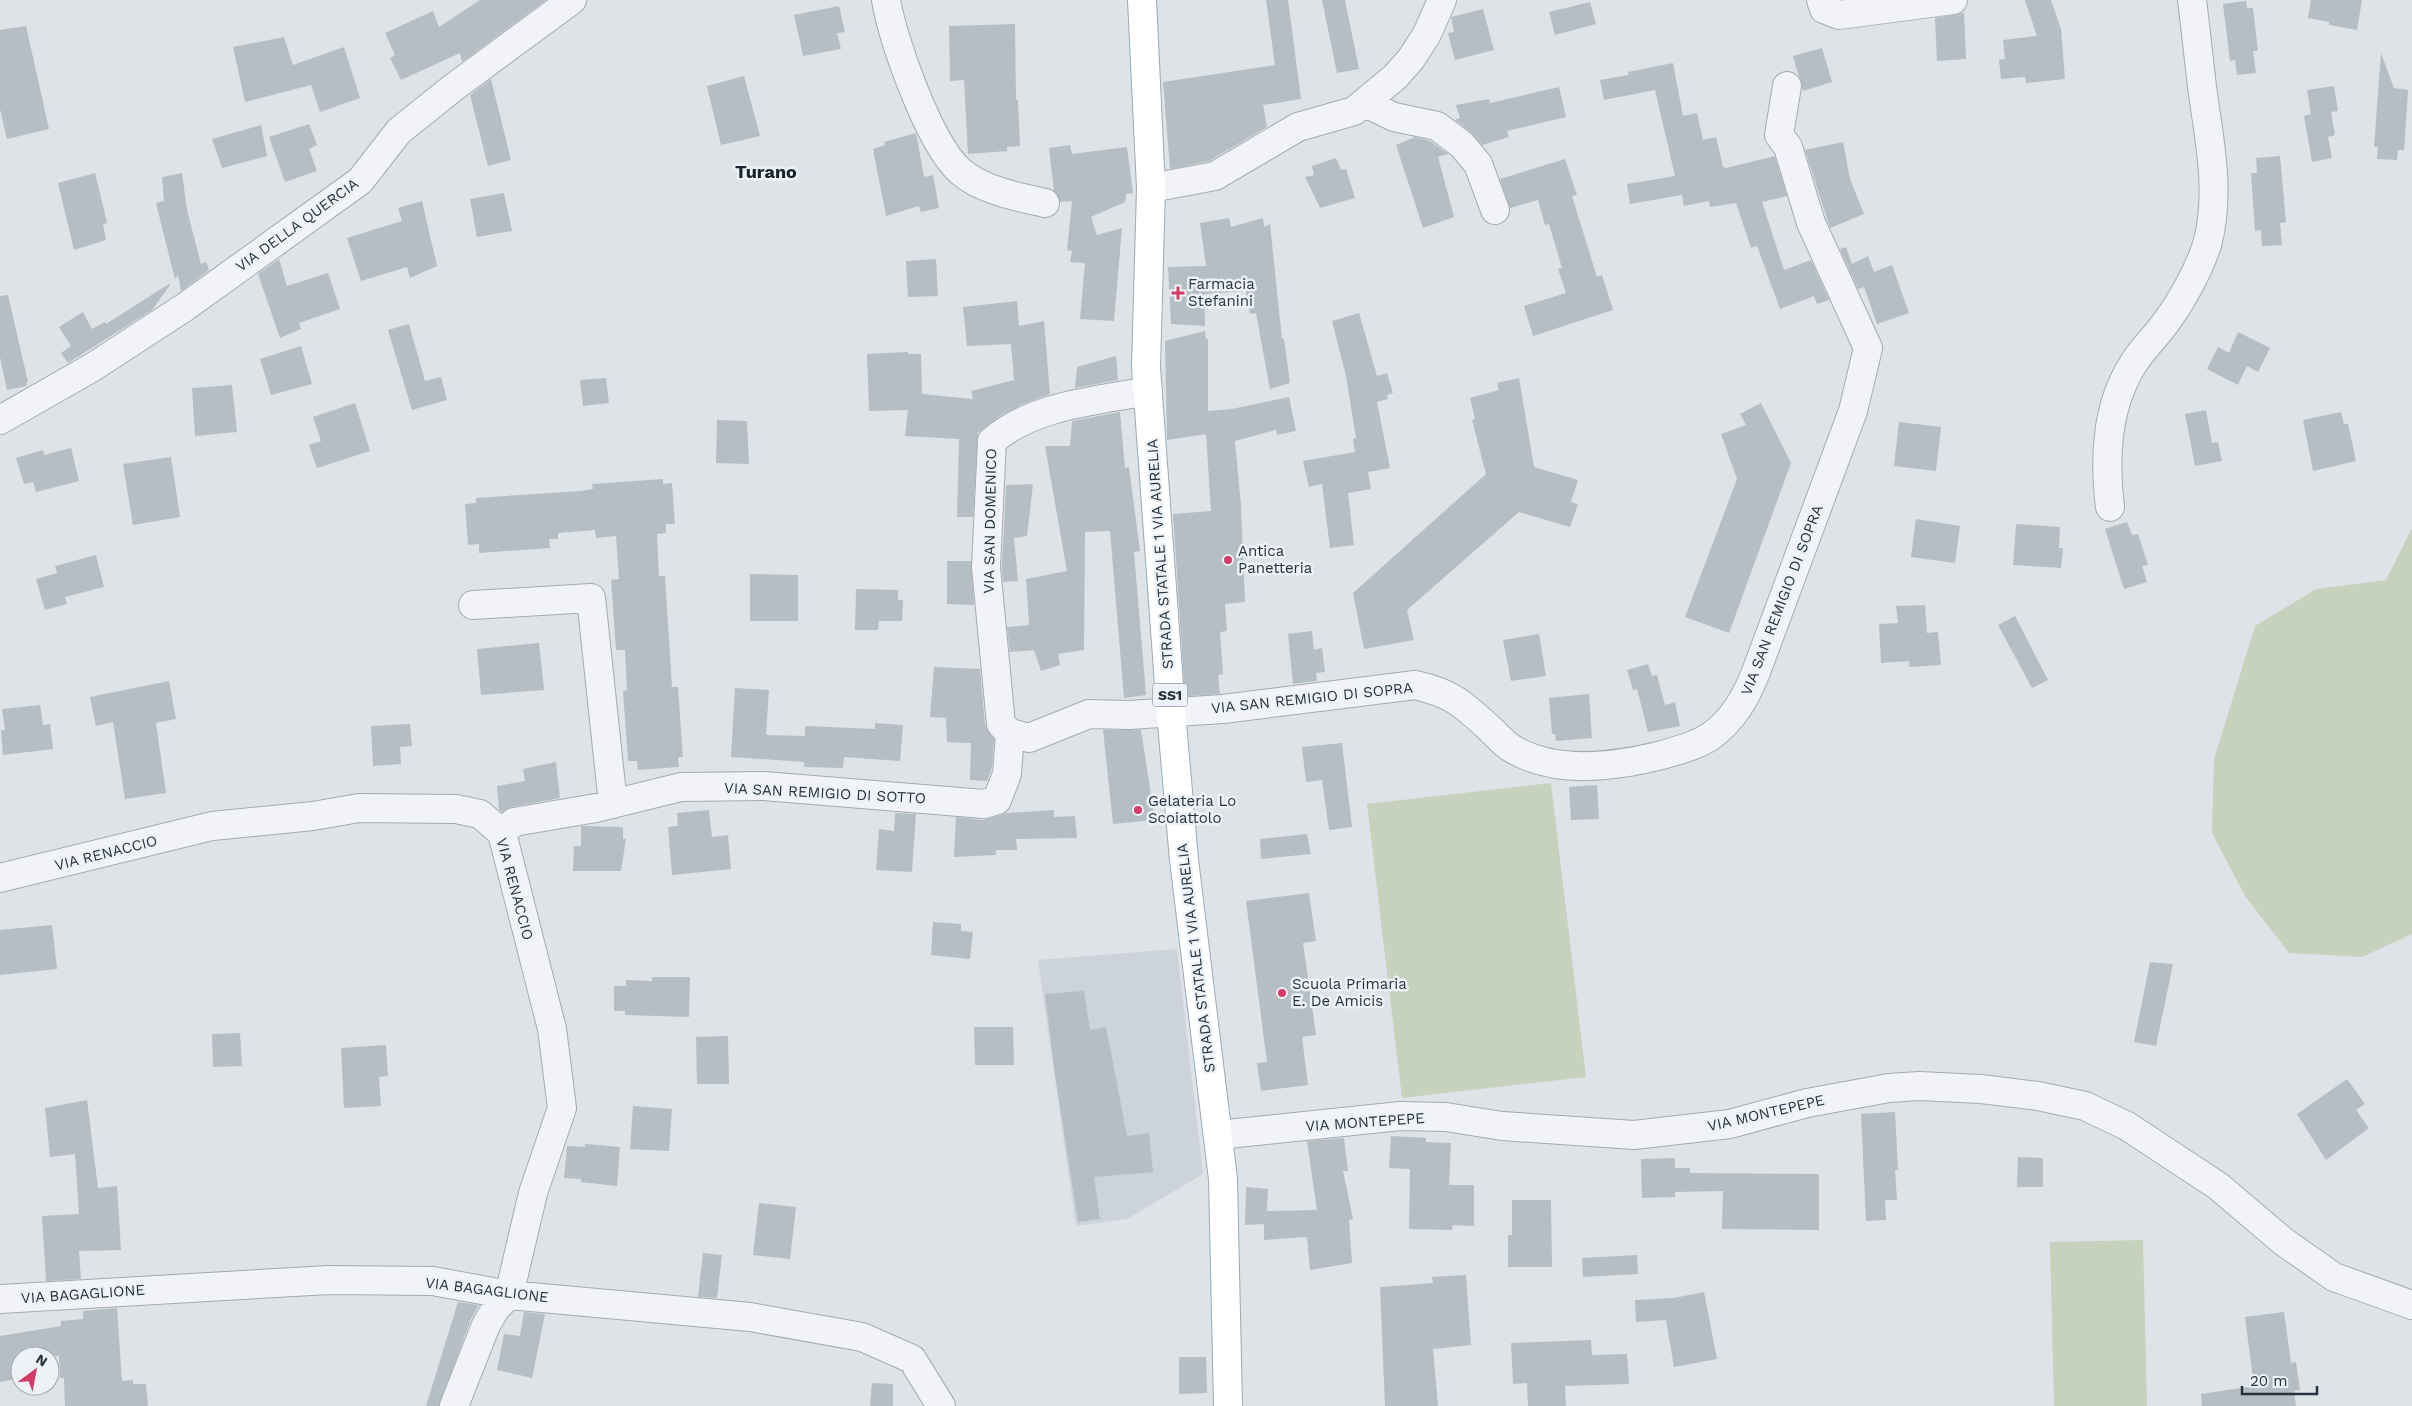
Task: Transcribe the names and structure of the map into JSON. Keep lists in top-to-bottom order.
{
  "streets": {
    "main road": ["STRADA STATALE 1 VIA AURELIA", "SS1"],
    "street": [
      "VIA DELLA QUERCIA",
      "VIA SAN DOMENICO",
      "VIA SAN REMIGIO DI SOPRA",
      "VIA SAN REMIGIO DI SOTTO",
      "VIA RENACCIO",
      "VIA MONTEPEPE",
      "VIA BAGAGLIONE"
    ]
  },
  "crossings": [
    ["VIA SAN DOMENICO", "STRADA STATALE 1 VIA AURELIA"],
    ["VIA SAN DOMENICO", "VIA SAN REMIGIO DI SOTTO"],
    ["STRADA STATALE 1 VIA AURELIA", "VIA SAN REMIGIO DI SOPRA"],
    ["STRADA STATALE 1 VIA AURELIA", "VIA MONTEPEPE"],
    ["VIA SAN REMIGIO DI SOTTO", "VIA RENACCIO"],
    ["VIA RENACCIO", "VIA BAGAGLIONE"]
  ],
  "districts": ["Turano"],
  "places": {
    "health": ["Farmacia Stefanini"],
    "other": ["Antica Panetteria", "Gelateria Lo Scoiattolo", "Scuola Primaria E. De Amicis"]
  },
  "scale_bar": "20 m",
  "north": "top right"
}
